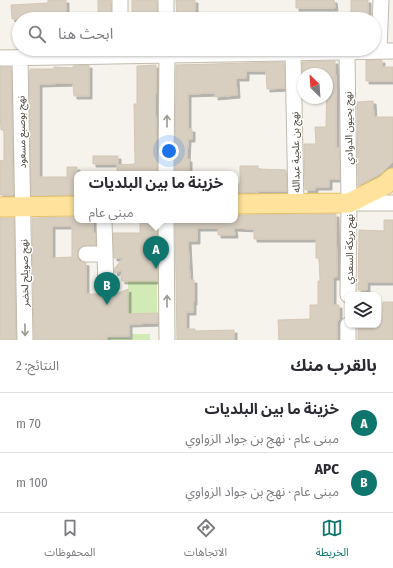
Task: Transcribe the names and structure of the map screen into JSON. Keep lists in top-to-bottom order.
{
  "streets": {
    "street": [
      "نهج يحيون الدوادي",
      "نهج بوصبع مسعود",
      "نهج بن علجية عبدالله",
      "نهج بريكة السعدي",
      "نهج صويلح لخضر"
    ]
  },
  "crossings": [
    ["نهج يحيون الدوادي", "نهج بريكة السعدي"],
    ["نهج بوصبع مسعود", "نهج صويلح لخضر"]
  ],
  "north": "top left",
  "page": {
    "search": "ابحث هنا",
    "popup": ["خزينة ما بين البلديات", "مبنى عام"],
    "pins": ["A", "B"],
    "heading": ["بالقرب منك", "النتائج: 2"],
    "list": [
      {
        "mark": "A",
        "name": "خزينة ما بين البلديات",
        "note": "مبنى عام · نهج بن جواد الزواوي",
        "value": "70 m"
      },
      {
        "mark": "B",
        "name": "APC",
        "note": "مبنى عام · نهج بن جواد الزواوي",
        "value": "100 m"
      }
    ],
    "nav": ["الخريطة", "الاتجاهات", "المحفوظات"]
  }
}
